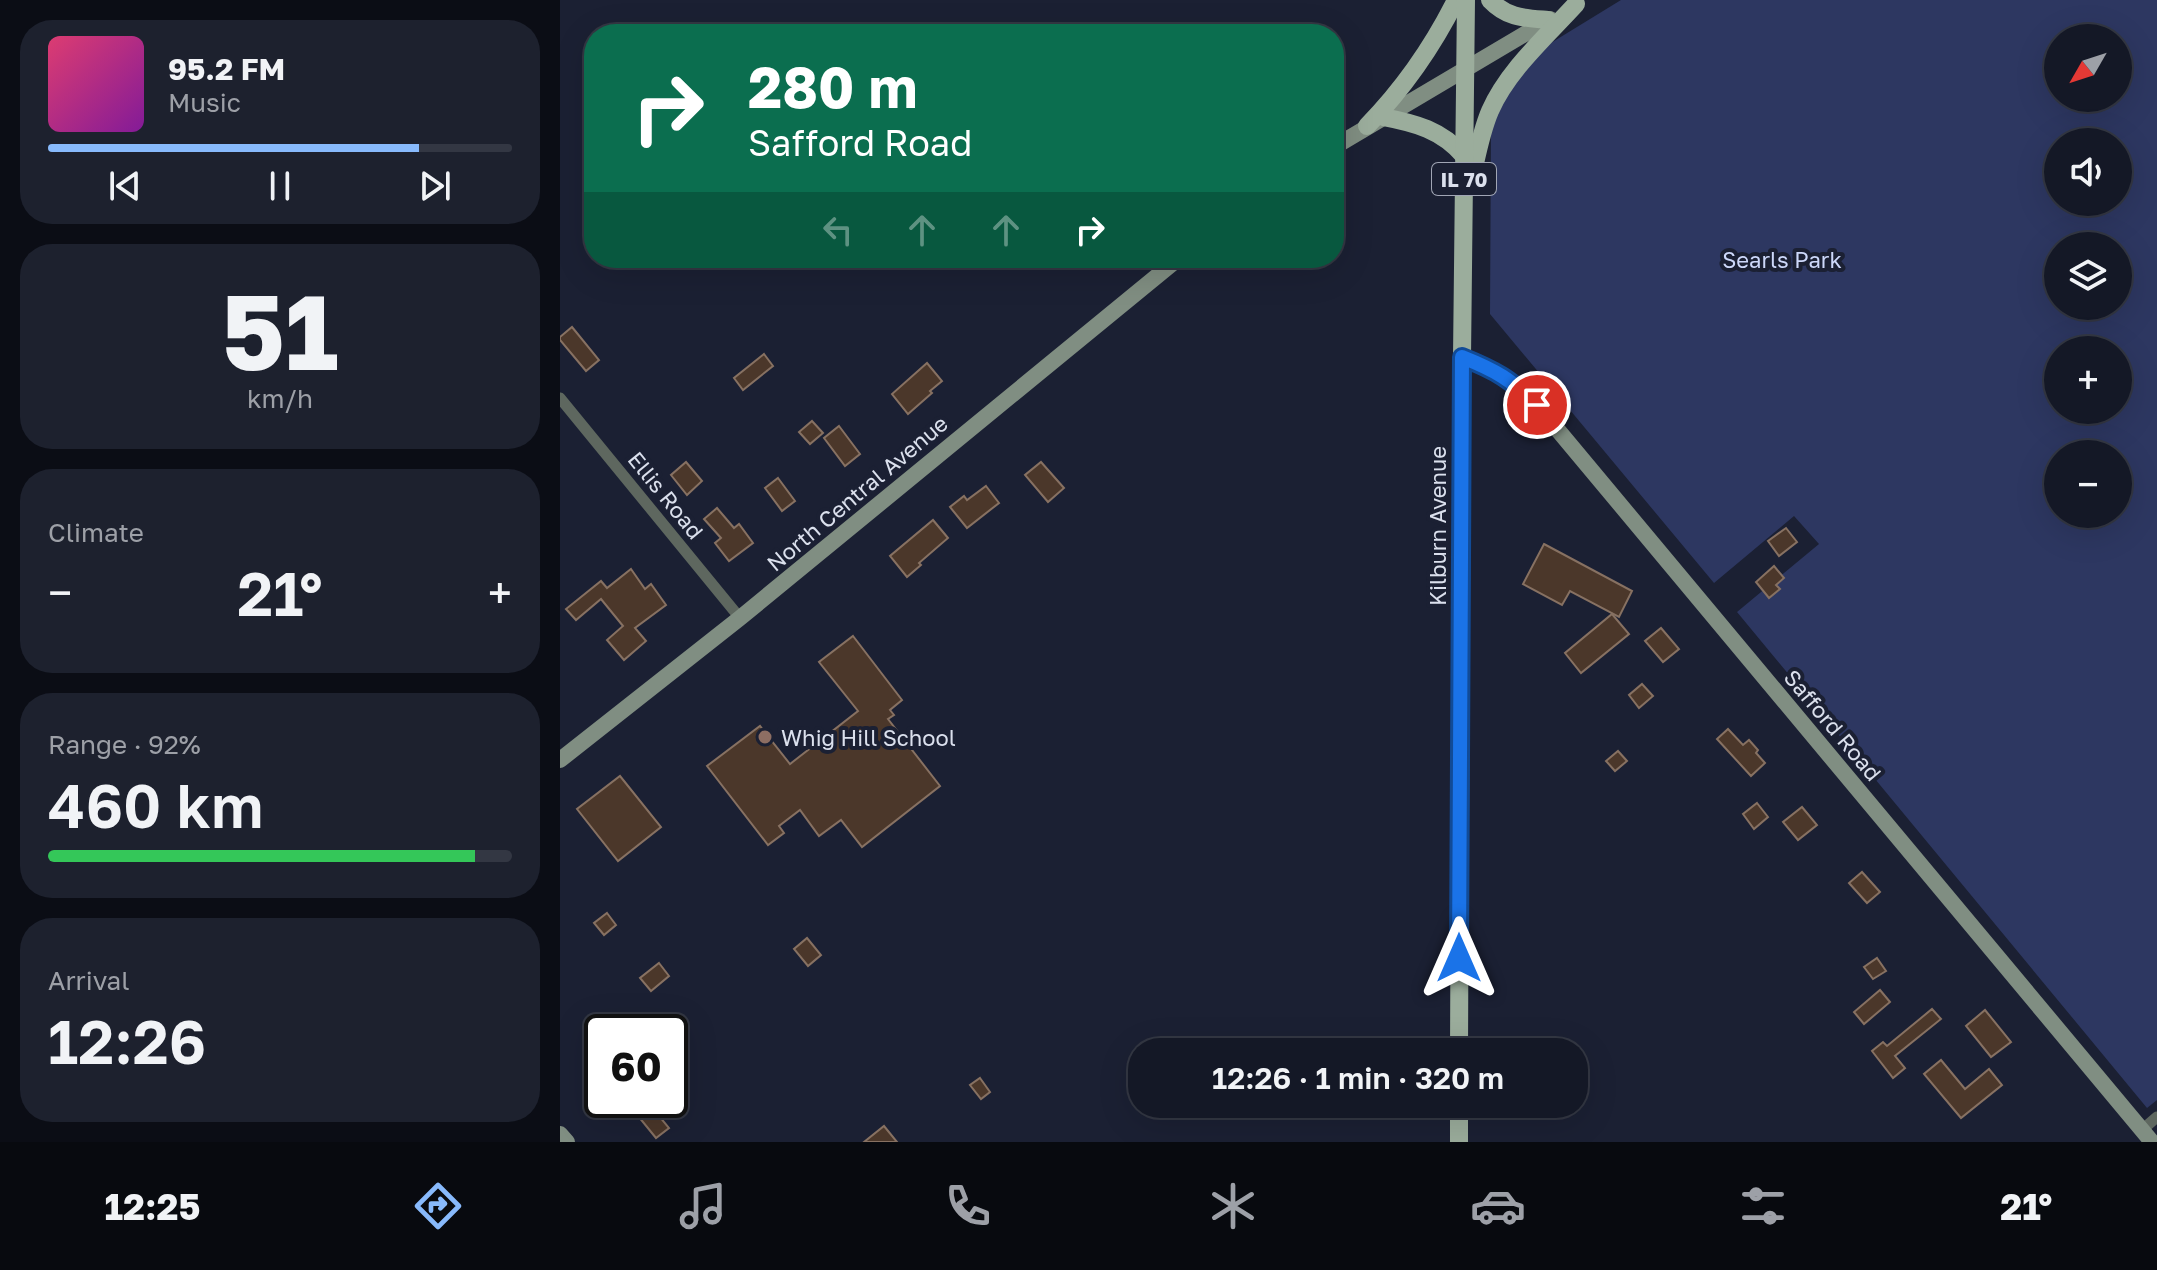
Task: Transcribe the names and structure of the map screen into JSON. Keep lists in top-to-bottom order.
{
  "streets": {
    "main road": [
      "IL 70",
      "North Central Avenue",
      "Kilburn Avenue",
      "Safford Road"
    ],
    "street": ["Ellis Road"]
  },
  "crossings": [
    ["North Central Avenue", "Ellis Road"],
    ["Kilburn Avenue", "Safford Road"]
  ],
  "parks": ["Searls Park"],
  "places": ["Whig Hill School"],
  "north": "bottom left",
  "page": {
    "map_buttons": ["+", "−"],
    "turn": ["280 m", "Safford Road"],
    "song": ["95.2 FM", "Music"],
    "tile": [
      ["51", "km/h"],
      "Climate",
      ["Range · 92%", "460 km"],
      ["Arrival", "12:26"]
    ],
    "heat": ["−", "21°", "+"],
    "limit": "60",
    "trip": "12:26 · 1 min · 320 m",
    "tabs": ["12:25", "21°"]
  }
}
